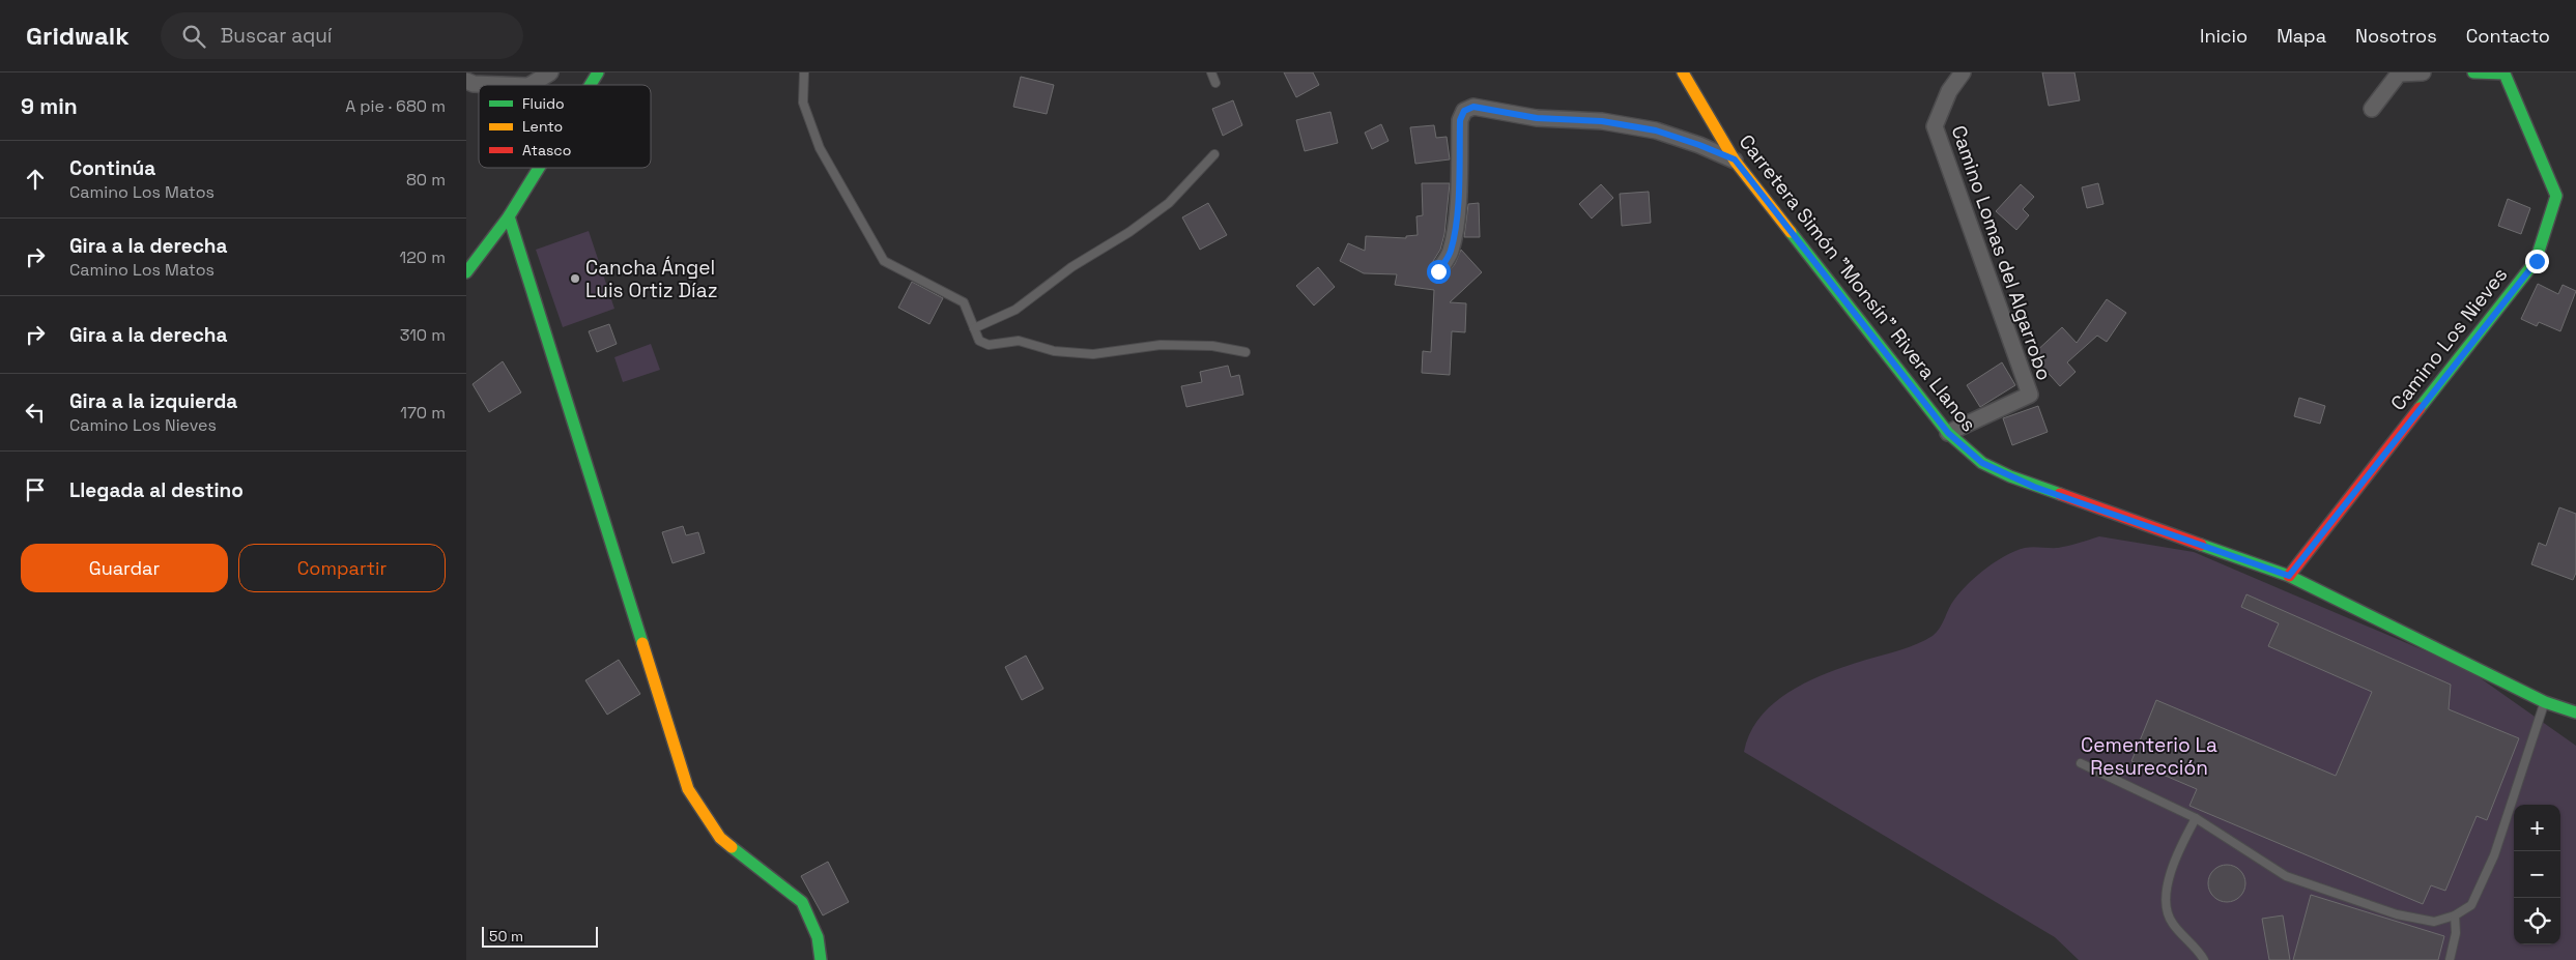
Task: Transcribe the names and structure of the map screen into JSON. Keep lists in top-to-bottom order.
{
  "streets": {
    "street": ["Camino Lomas del Algarrobo", "Carretera Simón \"Monsín\" Rivera Llanos", "Camino Los Nieves"]
  },
  "crossings": [
    ["Camino Lomas del Algarrobo", "Carretera Simón \"Monsín\" Rivera Llanos"],
    ["Carretera Simón \"Monsín\" Rivera Llanos", "Camino Los Nieves"]
  ],
  "parks": ["Cementerio La Resurección"],
  "places": ["Cancha Ángel Luis Ortiz Díaz"],
  "legend": ["Fluido", "Lento", "Atasco"],
  "scale_bar": "50 m",
  "page": {
    "header": "Gridwalk",
    "search": "Buscar aquí",
    "nav": [
      "Inicio",
      "Mapa",
      "Nosotros",
      "Contacto"
    ],
    "heading": ["9 min", "A pie · 680 m"],
    "list": [
      ["Continúa", "Camino Los Matos", "80 m"],
      ["Gira a la derecha", "Camino Los Matos", "120 m"],
      ["Gira a la derecha", "310 m"],
      ["Gira a la izquierda", "Camino Los Nieves", "170 m"],
      "Llegada al destino"
    ],
    "buttons": ["Guardar", "Compartir"],
    "map_buttons": ["+", "−"],
    "scale": "50 m"
  }
}
